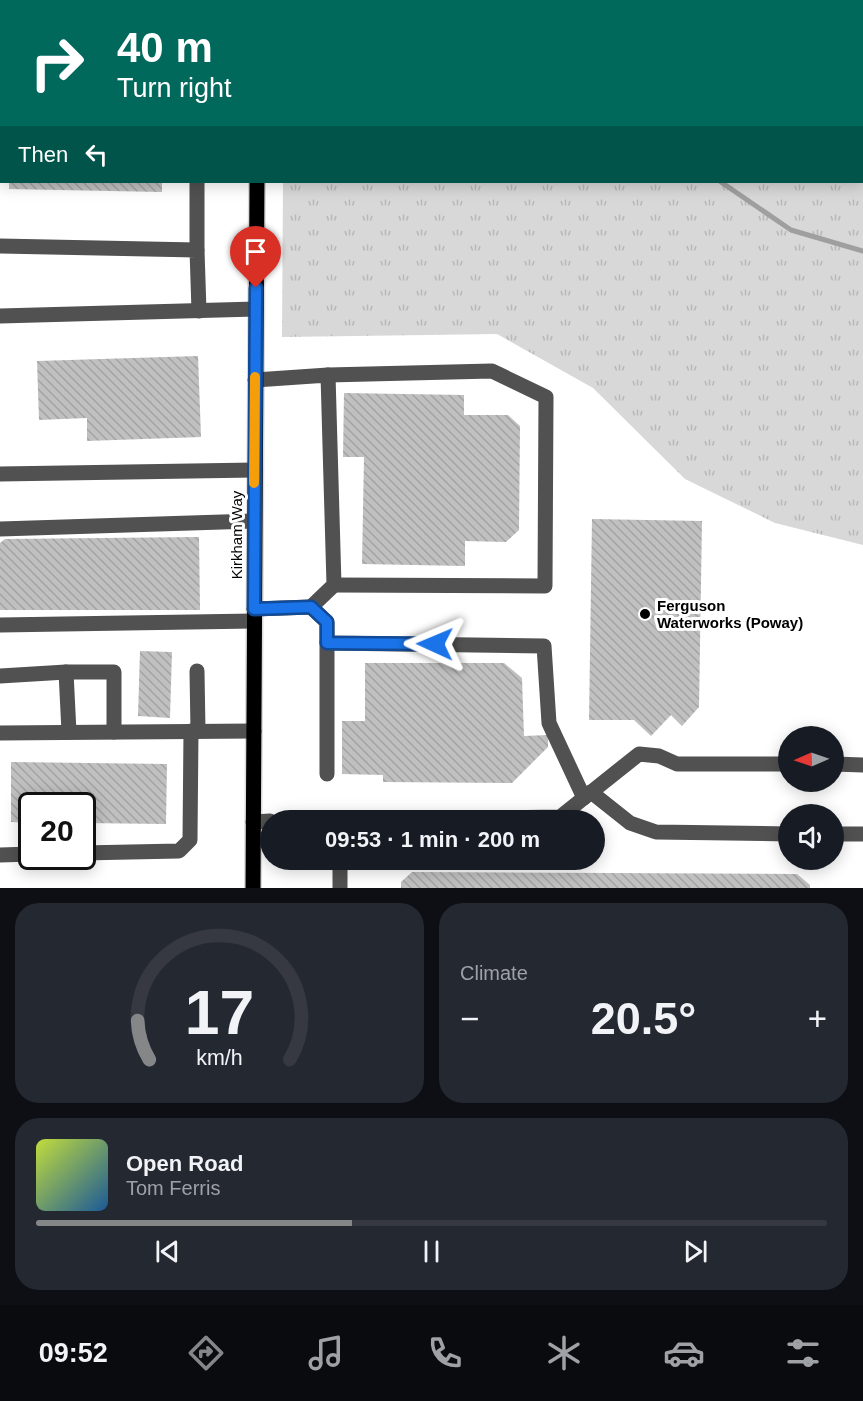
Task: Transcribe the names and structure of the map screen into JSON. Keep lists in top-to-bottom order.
{
  "streets": {
    "main road": ["Kirkham Way"]
  },
  "places": ["Ferguson Waterworks (Poway)"],
  "north": "left",
  "page": {
    "turn": ["40 m", "Turn right"],
    "then": "Then",
    "limit": "20",
    "trip": "09:53 · 1 min · 200 m",
    "tile": "Climate",
    "heat": ["−", "20.5°", "+"],
    "song": ["Open Road", "Tom Ferris"],
    "tabs": "09:52",
    "gauge": ["17", "km/h"]
  }
}
